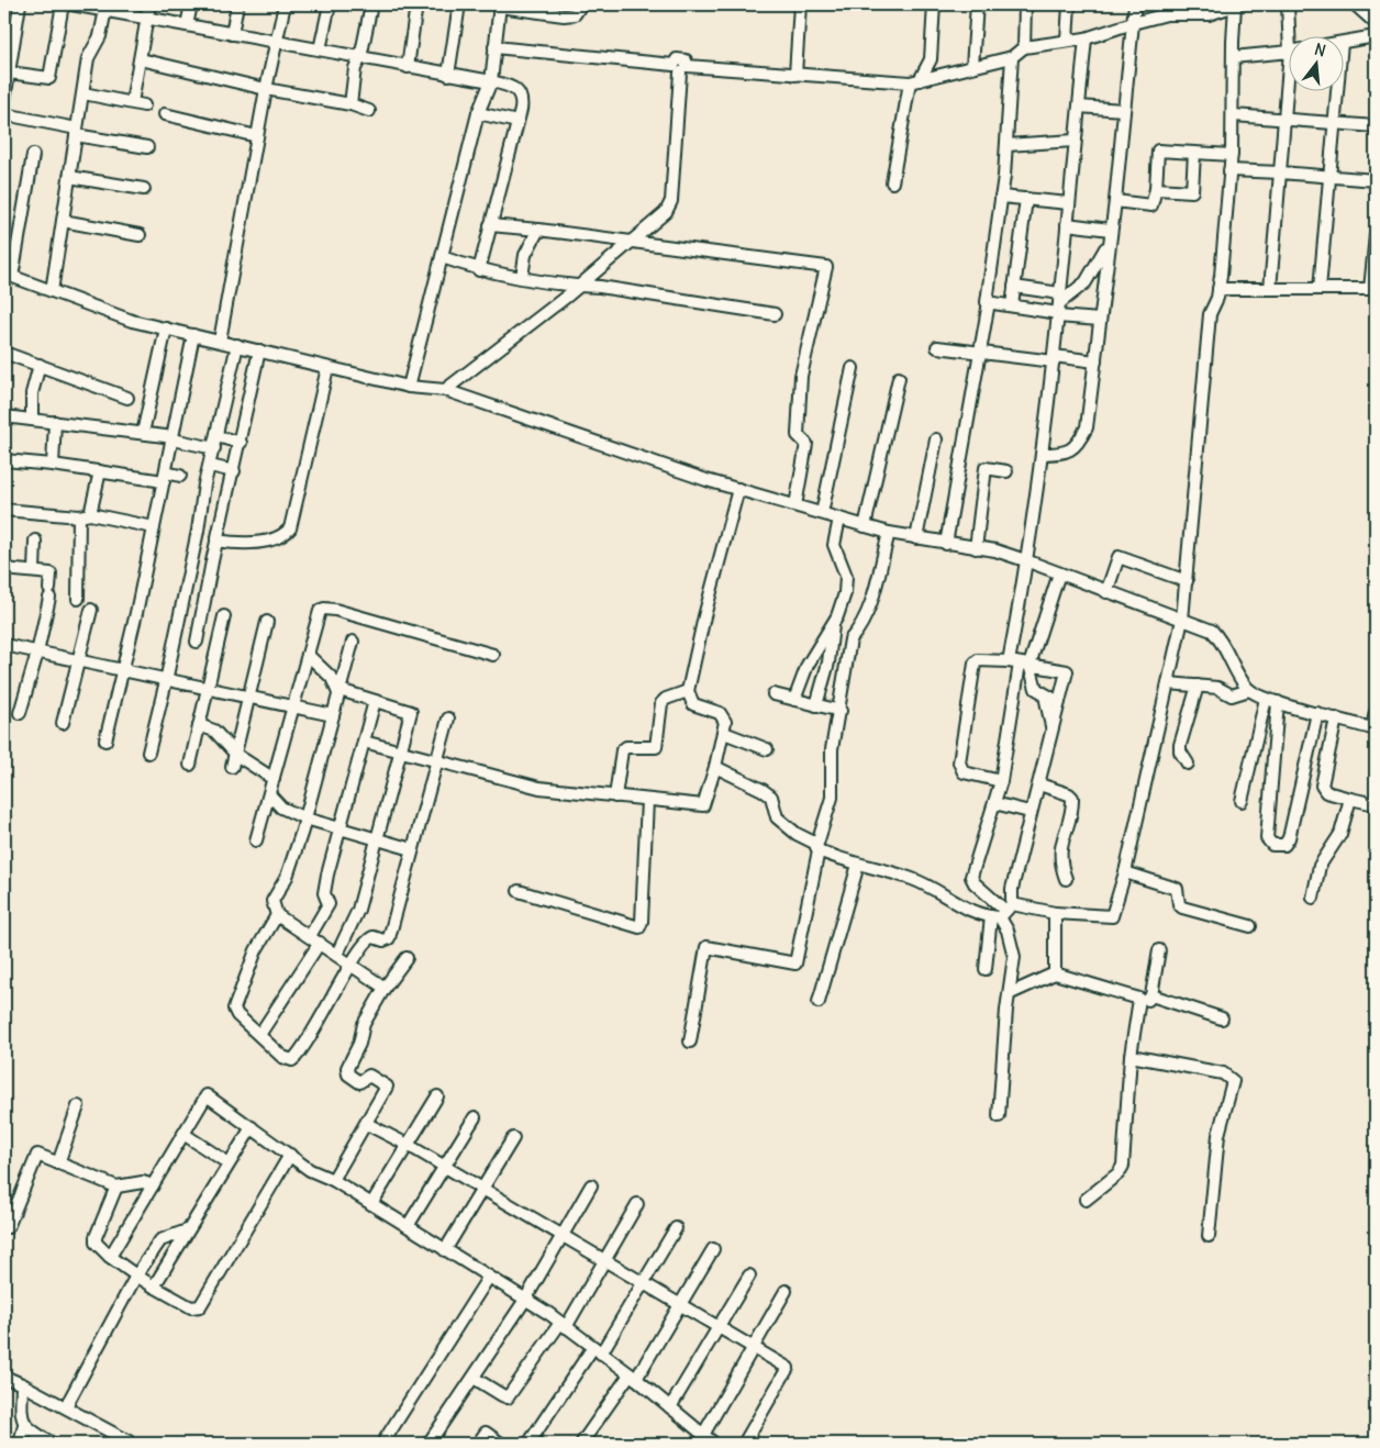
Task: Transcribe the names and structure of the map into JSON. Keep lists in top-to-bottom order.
{
  "north": "top"
}
